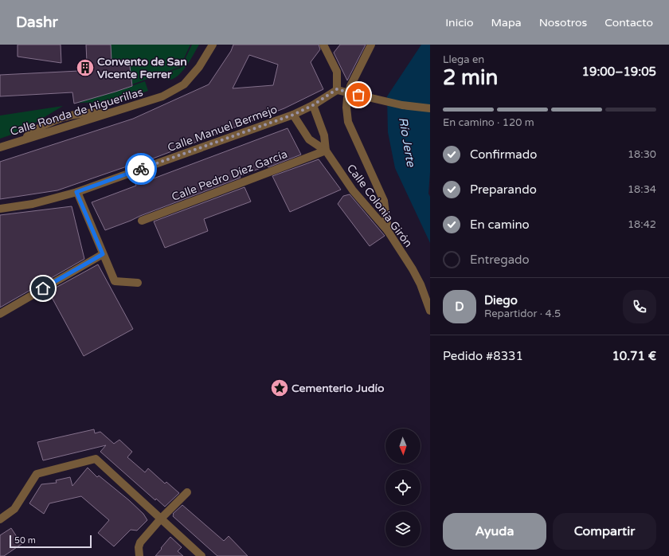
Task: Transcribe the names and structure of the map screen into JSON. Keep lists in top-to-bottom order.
{
  "streets": {
    "street": [
      "Calle Ronda de Higuerillas",
      "Calle Manuel Bermejo",
      "Calle Pedro Díez García",
      "Calle Colonia Girón"
    ]
  },
  "crossings": [
    ["Calle Manuel Bermejo", "Calle Colonia Girón"],
    ["Calle Pedro Díez García", "Calle Colonia Girón"]
  ],
  "water": ["Río Jerte"],
  "places": {
    "building": ["Convento de San Vicente Ferrer"],
    "place": ["Cementerio Judío"]
  },
  "scale_bar": "50 m",
  "north": "bottom",
  "page": {
    "header": "Dashr",
    "nav": [
      "Inicio",
      "Mapa",
      "Nosotros",
      "Contacto"
    ],
    "heading": ["2 min", "Llega en", "19:00–19:05"],
    "panel": [
      "Diego",
      "Repartidor · 4.5",
      "Pedido #8331",
      "10.71 €"
    ],
    "bar": "En camino · 120 m",
    "list": [
      ["Confirmado", "18:30"],
      ["Preparando", "18:34"],
      ["En camino", "18:42"],
      "Entregado"
    ],
    "round": "D",
    "buttons": ["Ayuda", "Compartir"],
    "scale": "50 m"
  }
}
